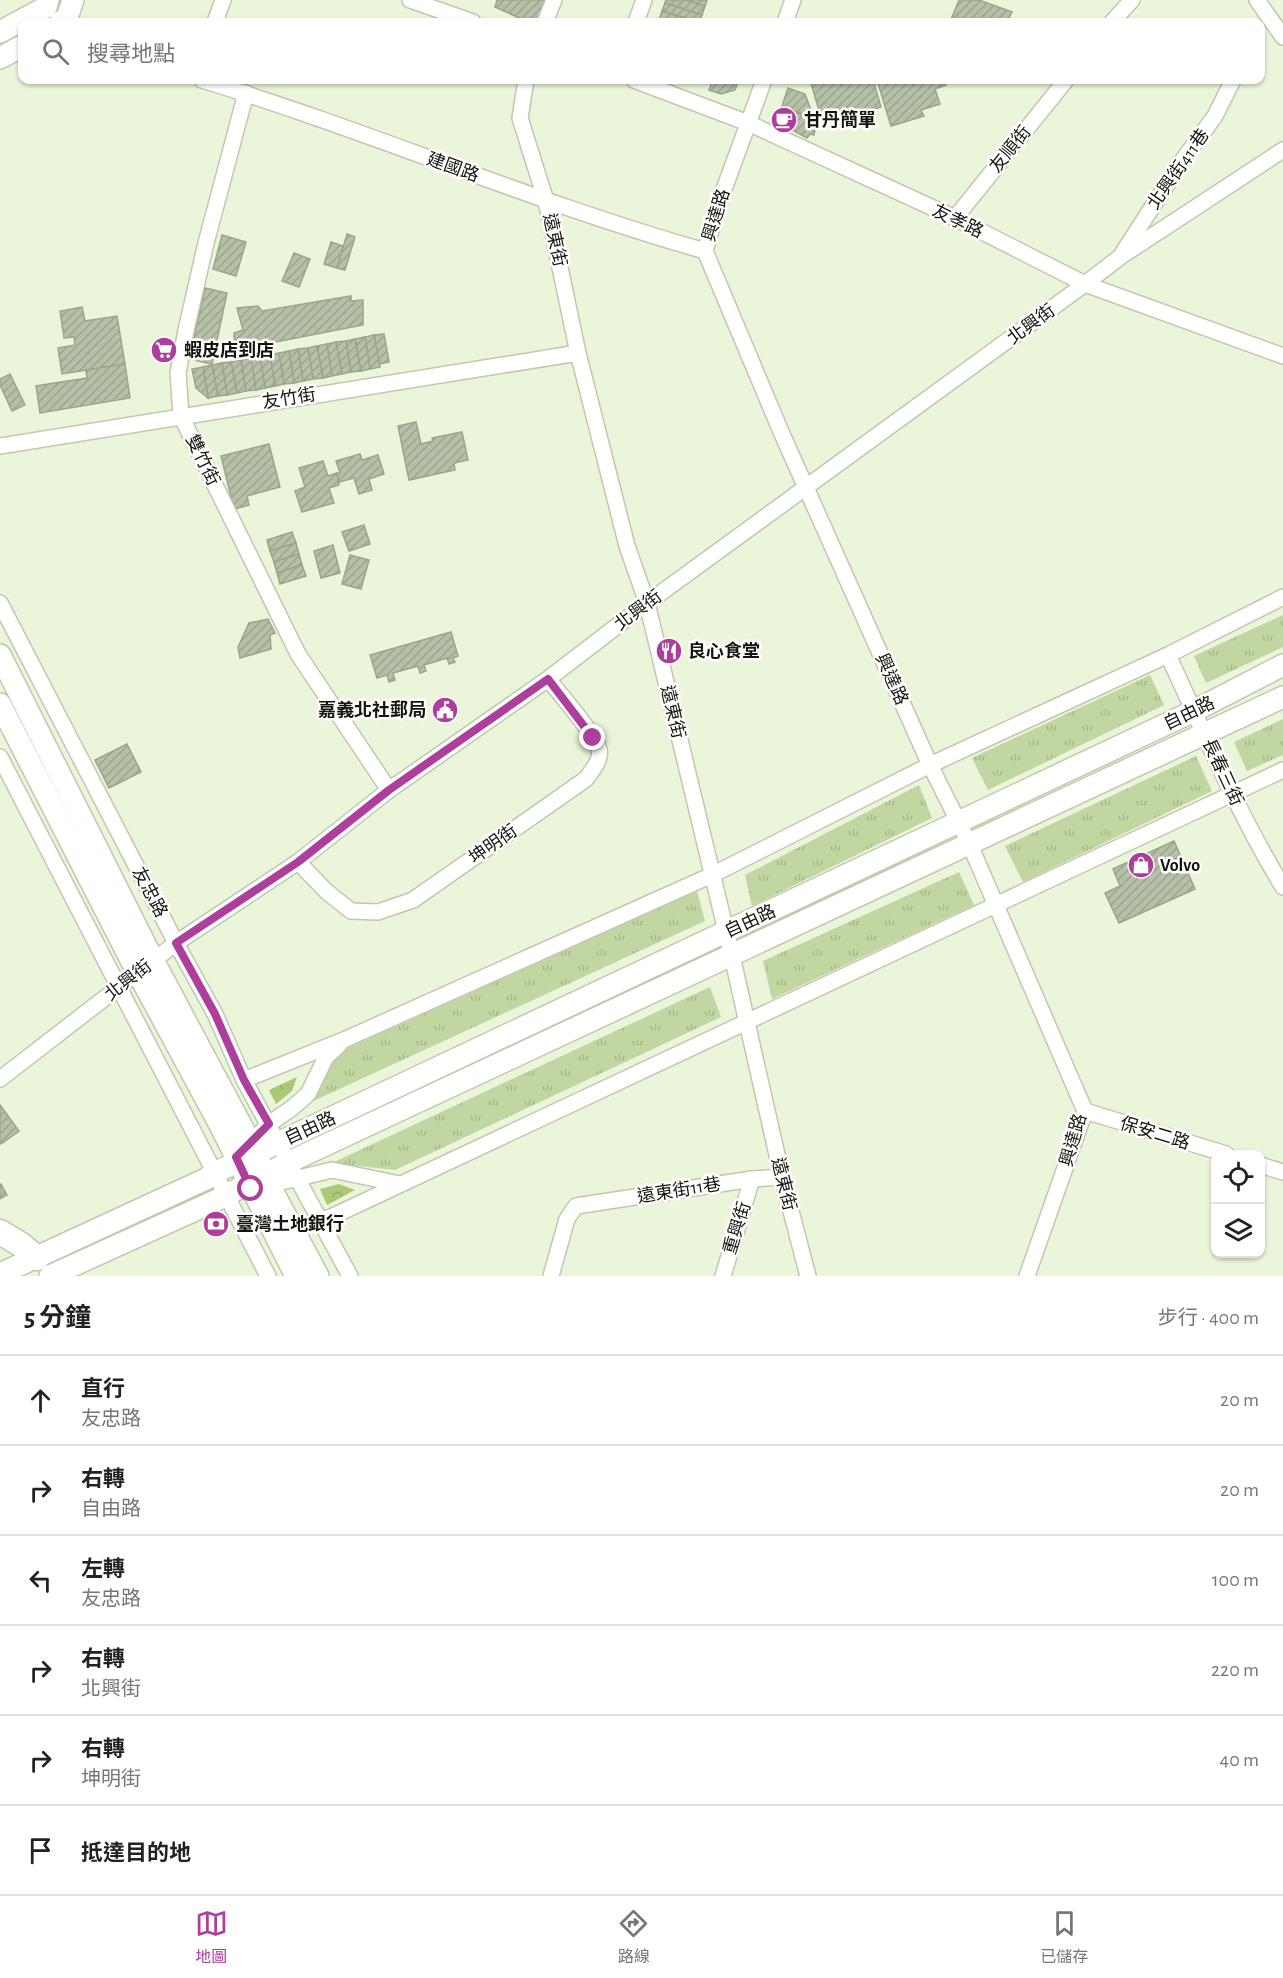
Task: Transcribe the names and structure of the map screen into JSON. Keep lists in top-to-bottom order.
{
  "streets": {
    "street": [
      "友順街",
      "建國路",
      "北興街411巷",
      "興達路",
      "友孝路",
      "遠東街",
      "北興街",
      "友竹街",
      "雙竹街",
      "自由路",
      "長春三街",
      "坤明街",
      "友忠路",
      "保安二路",
      "遠東街11巷",
      "重興街"
    ]
  },
  "crossings": [
    ["友順街", "友孝路"],
    ["建國路", "興達路"],
    ["建國路", "遠東街"],
    ["建國路", "雙竹街"],
    ["北興街411巷", "北興街"],
    ["興達路", "友孝路"],
    ["興達路", "北興街"],
    ["興達路", "自由路"],
    ["興達路", "保安二路"],
    ["友孝路", "北興街"],
    ["遠東街", "北興街"],
    ["遠東街", "友竹街"],
    ["遠東街", "自由路"],
    ["遠東街", "遠東街11巷"],
    ["北興街", "雙竹街"],
    ["北興街", "坤明街"],
    ["北興街", "友忠路"],
    ["友竹街", "雙竹街"],
    ["自由路", "長春三街"],
    ["自由路", "友忠路"],
    ["遠東街11巷", "重興街"]
  ],
  "places": {
    "cafe": ["甘丹簡單"],
    "supermarket": ["蝦皮店到店"],
    "restaurant": ["良心食堂"],
    "public building": ["嘉義北社郵局"],
    "shop": ["Volvo"],
    "bank": ["臺灣土地銀行"]
  },
  "page": {
    "search": "搜尋地點",
    "heading": ["5 分鐘", "步行 · 400 m"],
    "list": [
      ["直行", "友忠路", "20 m"],
      ["右轉", "自由路", "20 m"],
      ["左轉", "友忠路", "100 m"],
      ["右轉", "北興街", "220 m"],
      ["右轉", "坤明街", "40 m"],
      "抵達目的地"
    ],
    "nav": ["地圖", "路線", "已儲存"]
  }
}
